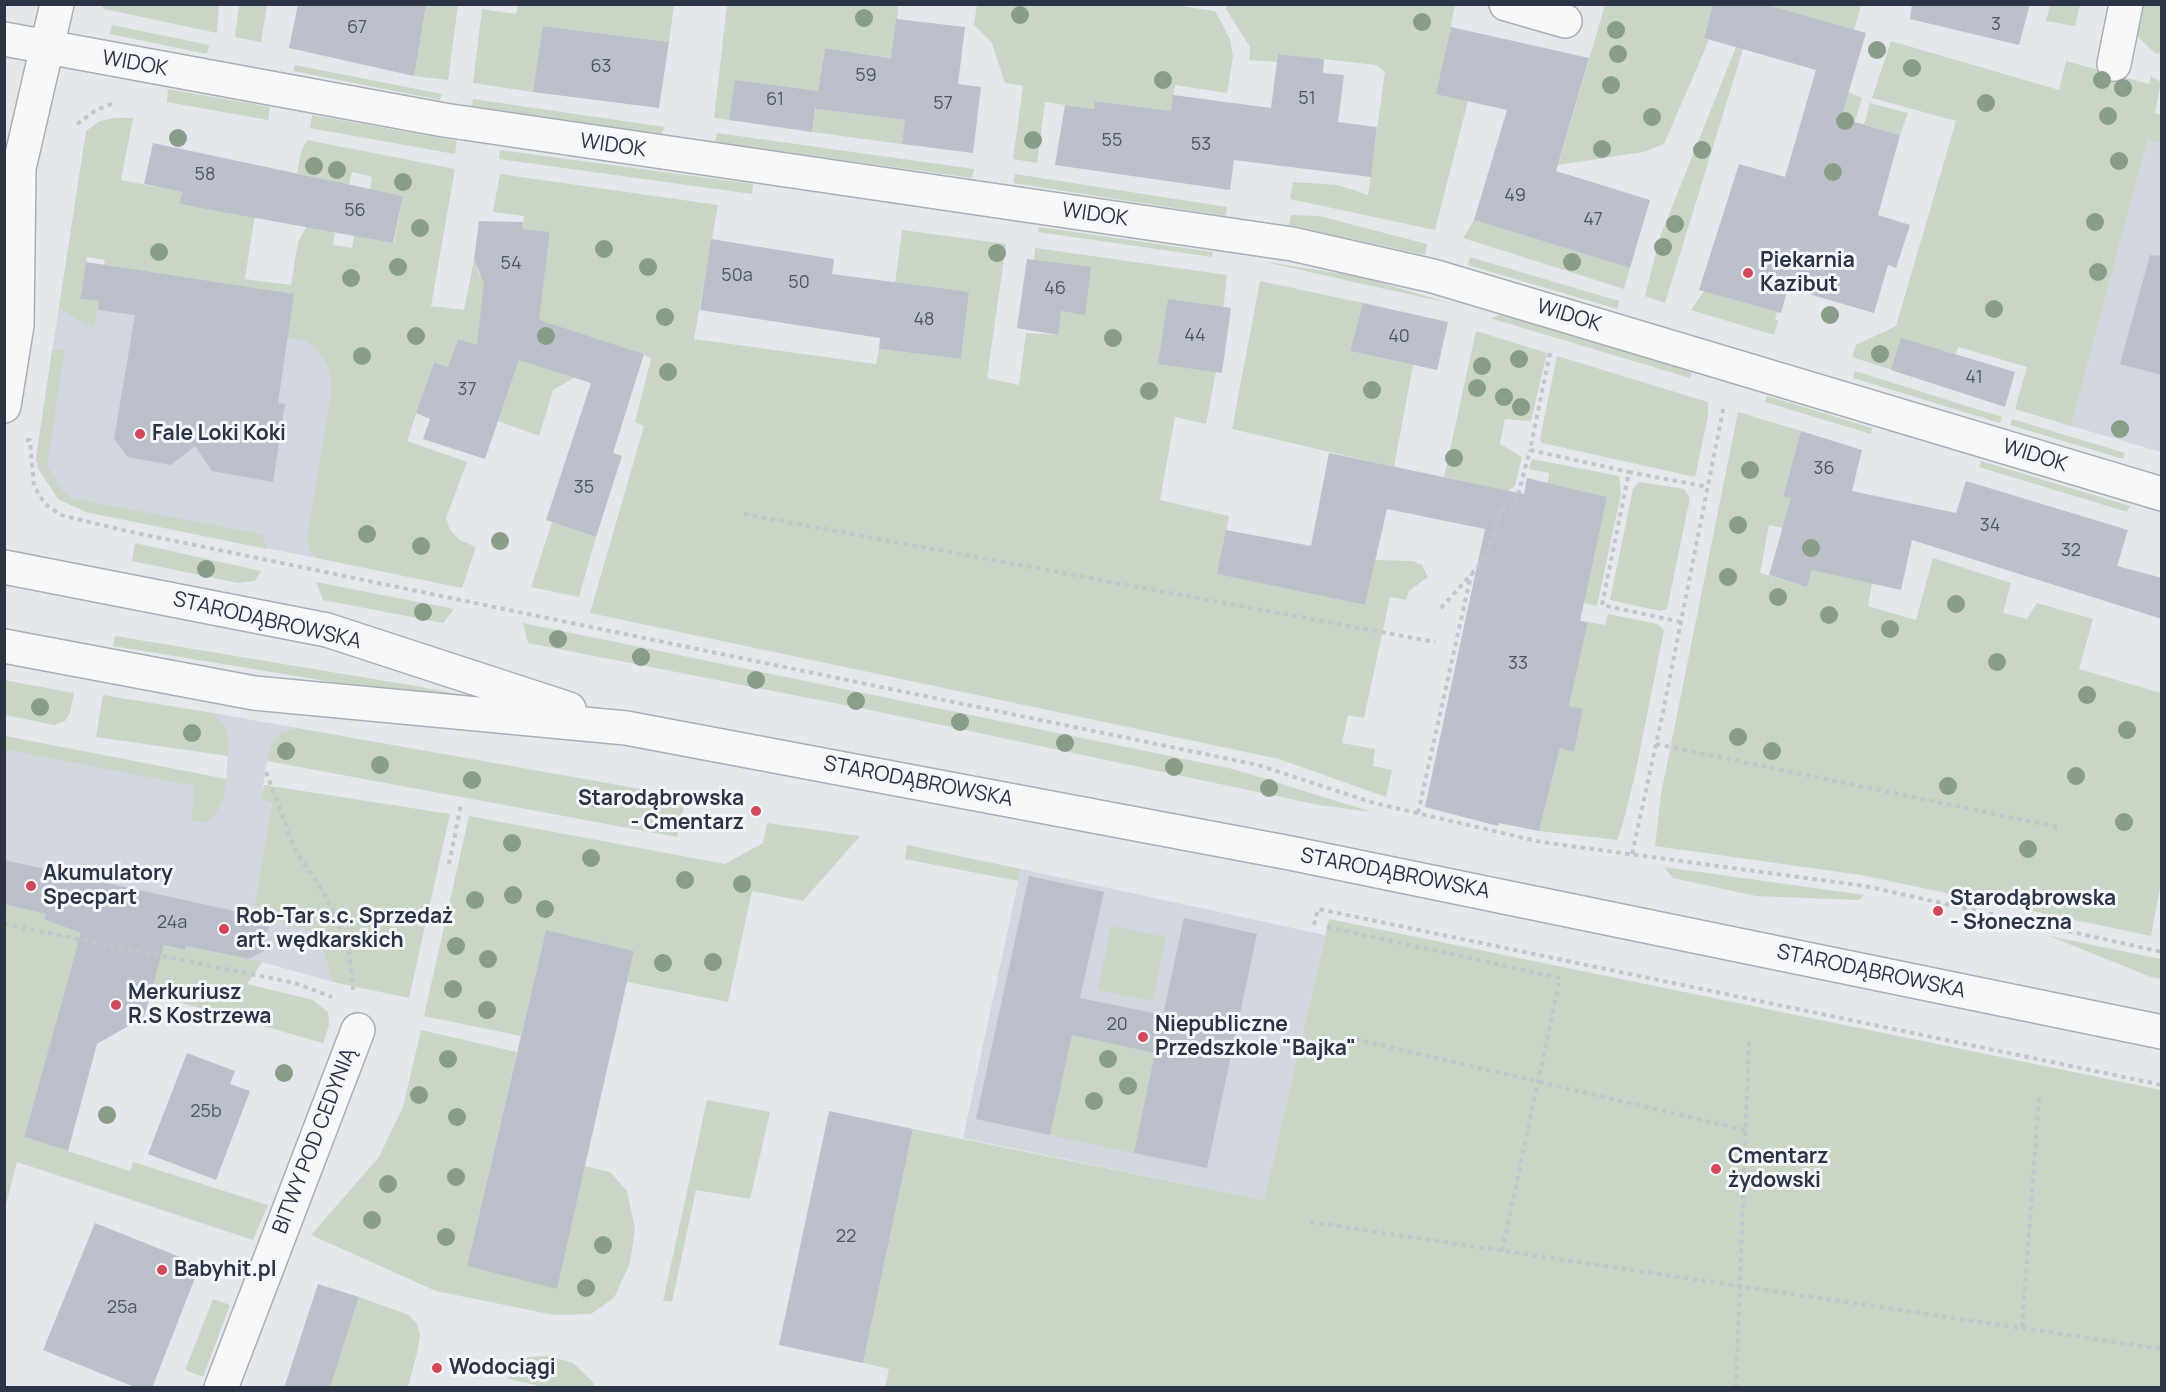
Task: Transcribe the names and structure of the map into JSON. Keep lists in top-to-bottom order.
{
  "streets": {
    "street": ["WIDOK", "STARODĄBROWSKA", "BITWY POD CEDYNIĄ"]
  },
  "places": [
    "Piekarnia Kazibut",
    "Fale Loki Koki",
    "Starodąbrowska - Cmentarz",
    "Akumulatory Specpart",
    "Starodąbrowska - Słoneczna",
    "Rob-Tar s.c. Sprzedaż art. wędkarskich",
    "Merkuriusz R.S Kostrzewa",
    "Niepubliczne Przedszkole \"Bajka\"",
    "Cmentarz żydowski",
    "Babyhit.pl",
    "Wodociągi"
  ],
  "house_numbers": [
    "3",
    "67",
    "63",
    "59",
    "51",
    "61",
    "57",
    "55",
    "53",
    "58",
    "49",
    "56",
    "47",
    "54",
    "50a",
    "50",
    "46",
    "48",
    "44",
    "40",
    "41",
    "37",
    "36",
    "35",
    "34",
    "32",
    "33",
    "24a",
    "20",
    "25b",
    "22",
    "25a"
  ]
}
